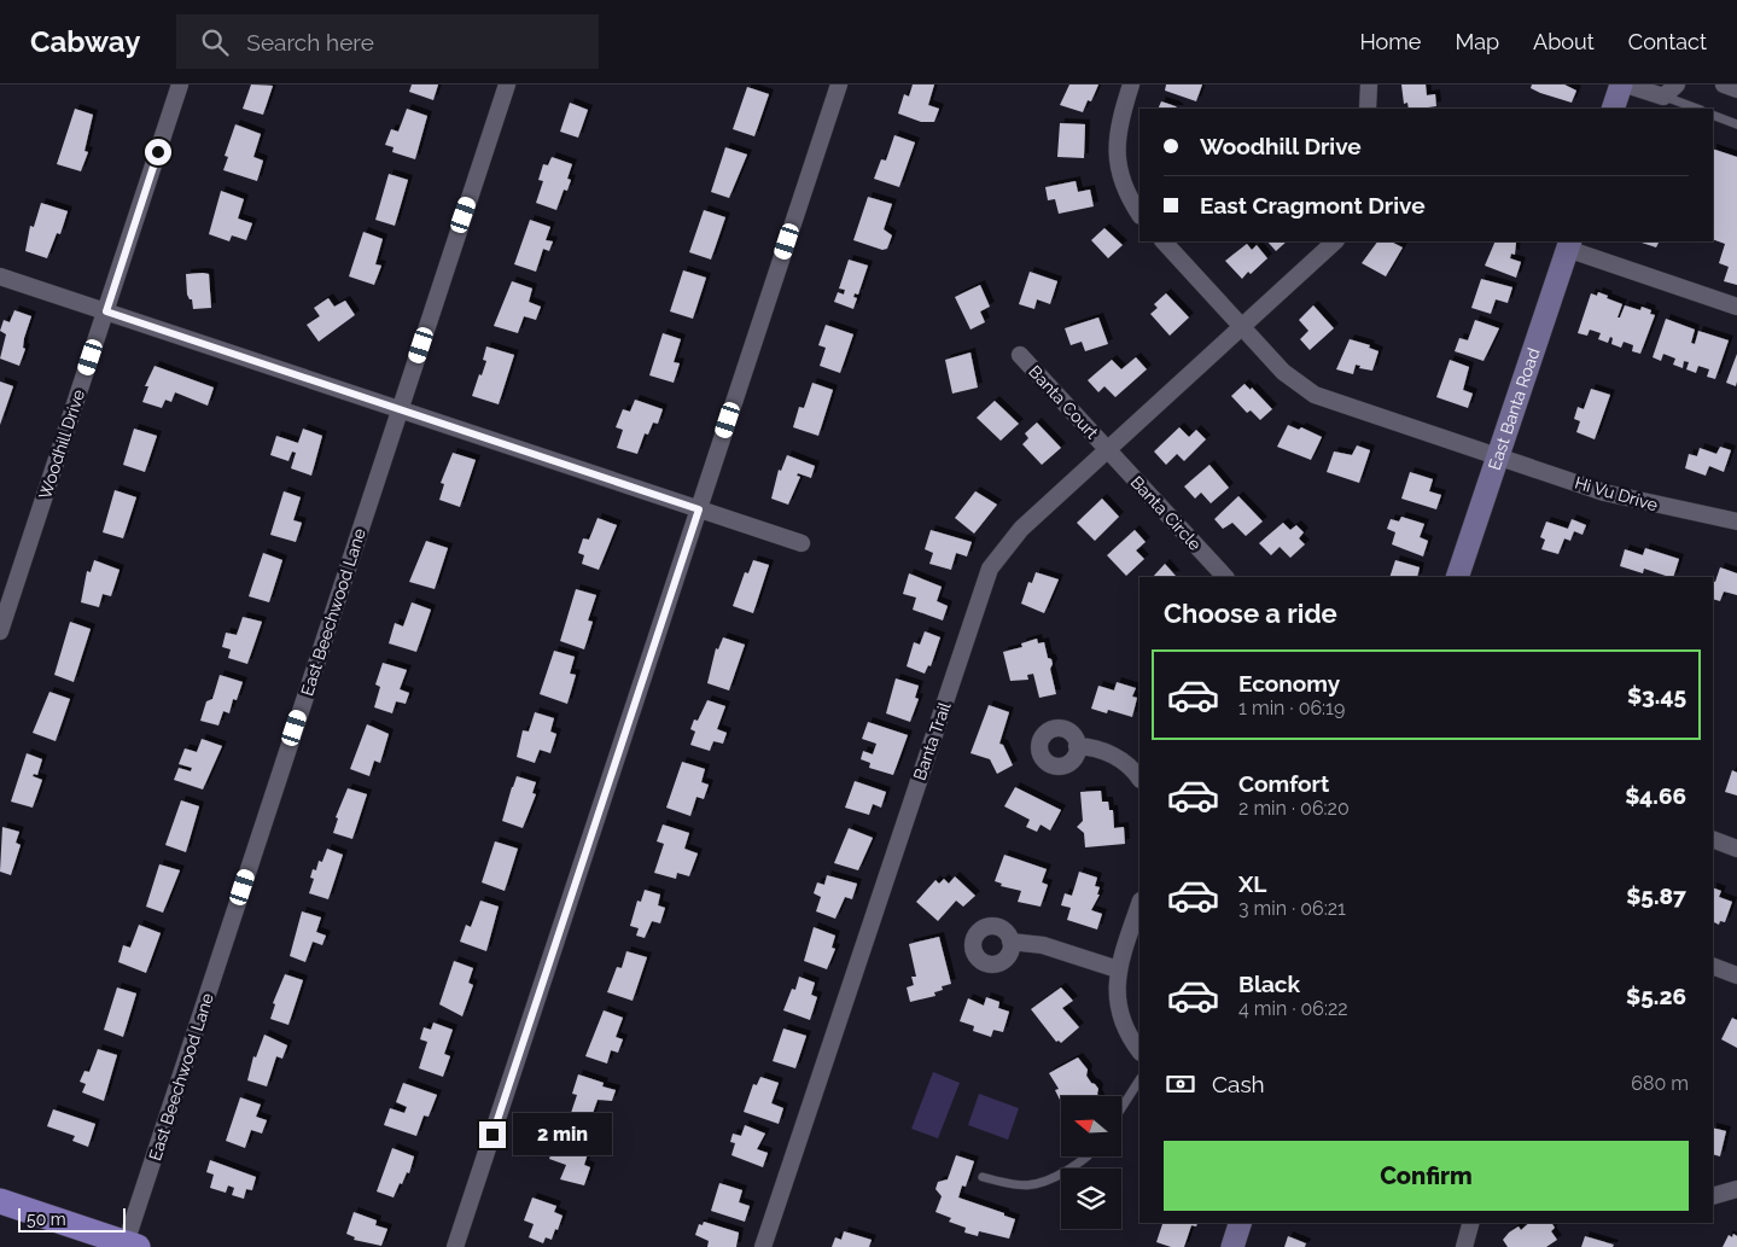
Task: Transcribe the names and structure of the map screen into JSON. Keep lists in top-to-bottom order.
{
  "streets": {
    "street": [
      "Banta Court",
      "East Banta Road",
      "Woodhill Drive",
      "Hi Vu Drive",
      "Banta Circle",
      "East Beechwood Lane",
      "Banta Trail"
    ]
  },
  "crossings": [
    ["Banta Court", "Banta Circle"],
    ["Banta Court", "Banta Trail"],
    ["East Banta Road", "Hi Vu Drive"],
    ["Hi Vu Drive", "Banta Trail"],
    ["Banta Circle", "Banta Trail"]
  ],
  "scale_bar": "50 m",
  "north": "left",
  "page": {
    "header": "Cabway",
    "search": "Search here",
    "nav": [
      "Home",
      "Map",
      "About",
      "Contact"
    ],
    "banner": ["Woodhill Drive", "East Cragmont Drive"],
    "heading": "Choose a ride",
    "list": [
      {
        "name": "Economy",
        "note": "1 min · 06:19",
        "value": "$3.45"
      },
      {
        "name": "Comfort",
        "note": "2 min · 06:20",
        "value": "$4.66"
      },
      {
        "name": "XL",
        "note": "3 min · 06:21",
        "value": "$5.87"
      },
      {
        "name": "Black",
        "note": "4 min · 06:22",
        "value": "$5.26"
      }
    ],
    "pay": ["Cash", "680 m"],
    "bubble": "2 min",
    "buttons": "Confirm",
    "scale": "50 m"
  }
}
